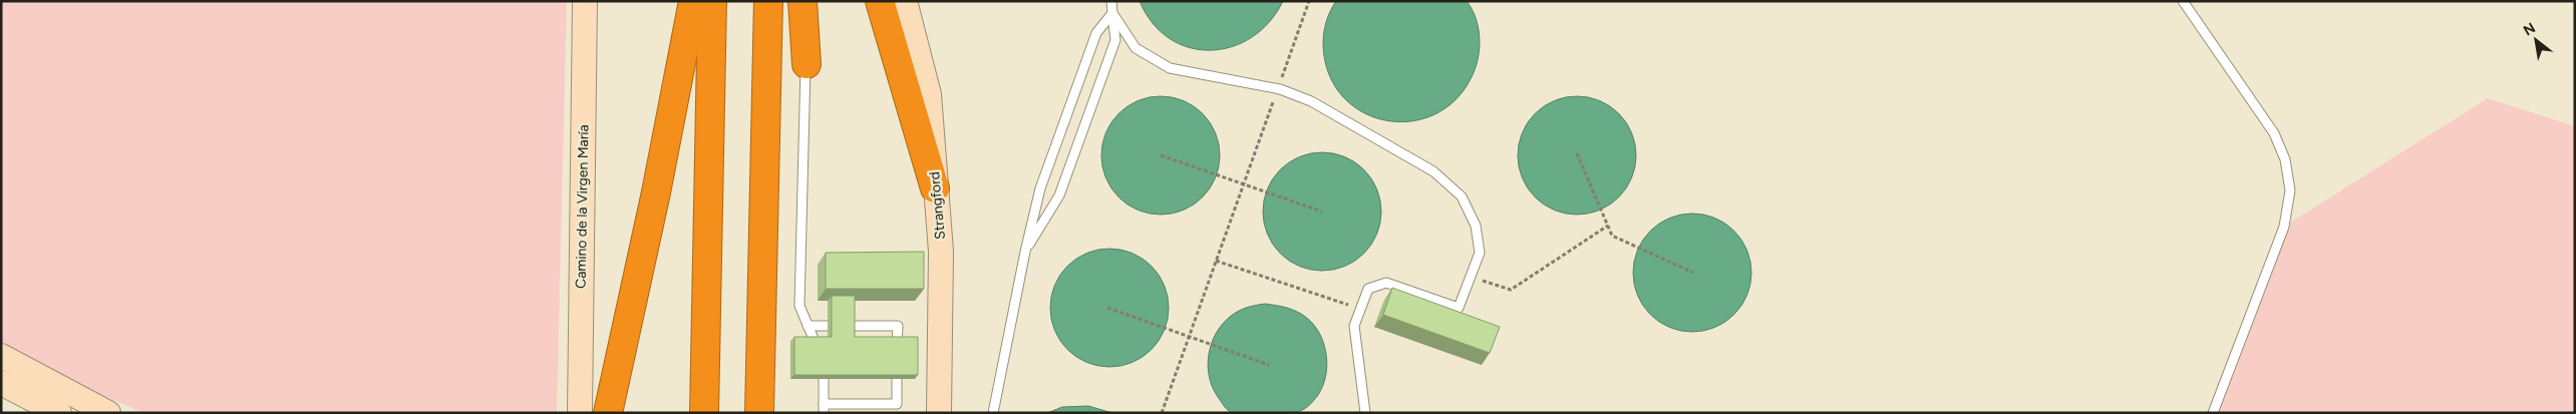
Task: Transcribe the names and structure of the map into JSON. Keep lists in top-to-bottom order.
{
  "streets": {
    "street": ["Strangford", "Camino de la Virgen María"]
  },
  "north": "top left"
}
